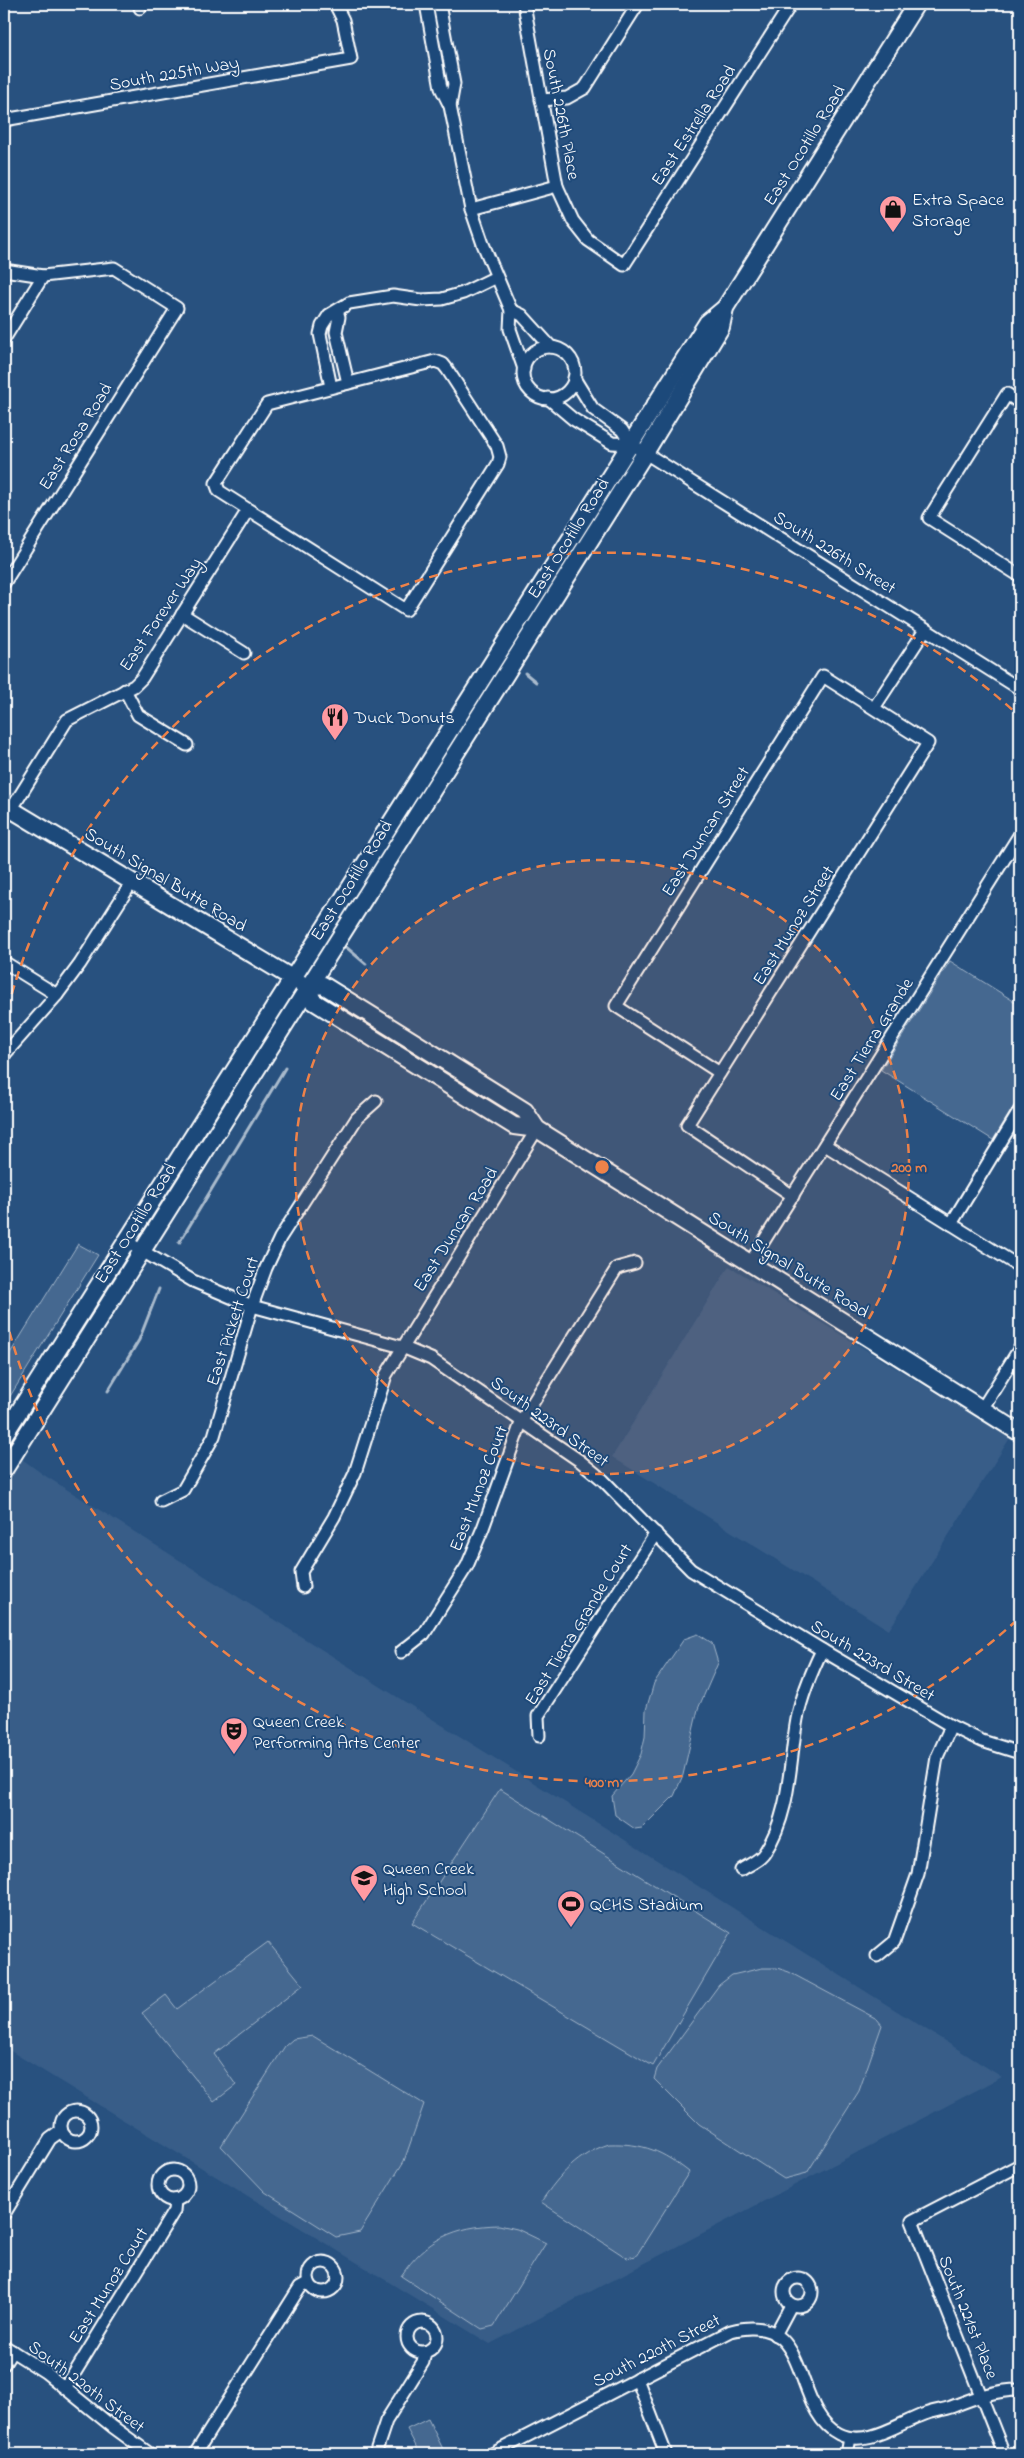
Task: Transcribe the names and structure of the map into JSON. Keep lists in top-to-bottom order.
{
  "streets": {
    "main road": ["East Ocotillo Road", "South Signal Butte Road"],
    "street": [
      "South 225th Way",
      "South 226th Place",
      "East Estrella Road",
      "East Rosa Road",
      "South 226th Street",
      "East Forever Way",
      "East Duncan Street",
      "East Munoz Street",
      "East Tierra Grande",
      "East Duncan Road",
      "East Pickett Court",
      "South 223rd Street",
      "East Munoz Court",
      "East Tierra Grande Court",
      "South 221st Place",
      "South 220th Street"
    ]
  },
  "crossings": [
    ["South 226th Place", "East Estrella Road"],
    ["East Ocotillo Road", "South 226th Street"],
    ["East Ocotillo Road", "South Signal Butte Road"],
    ["East Ocotillo Road", "South 223rd Street"],
    ["East Forever Way", "South Signal Butte Road"],
    ["East Duncan Street", "East Munoz Street"],
    ["South Signal Butte Road", "East Tierra Grande"],
    ["South Signal Butte Road", "East Duncan Road"],
    ["East Munoz Street", "East Tierra Grande"],
    ["East Duncan Road", "South 223rd Street"],
    ["East Pickett Court", "South 223rd Street"],
    ["South 223rd Street", "East Munoz Court"],
    ["South 223rd Street", "East Tierra Grande Court"],
    ["East Munoz Court", "South 220th Street"]
  ],
  "places": {
    "shop": ["Extra Space Storage"],
    "restaurant": ["Duck Donuts"],
    "theatre": ["Queen Creek Performing Arts Center"],
    "school or university": ["Queen Creek High School"],
    "sports": ["QCHS Stadium"]
  },
  "rings": ["200 m", "400 m"]
}
